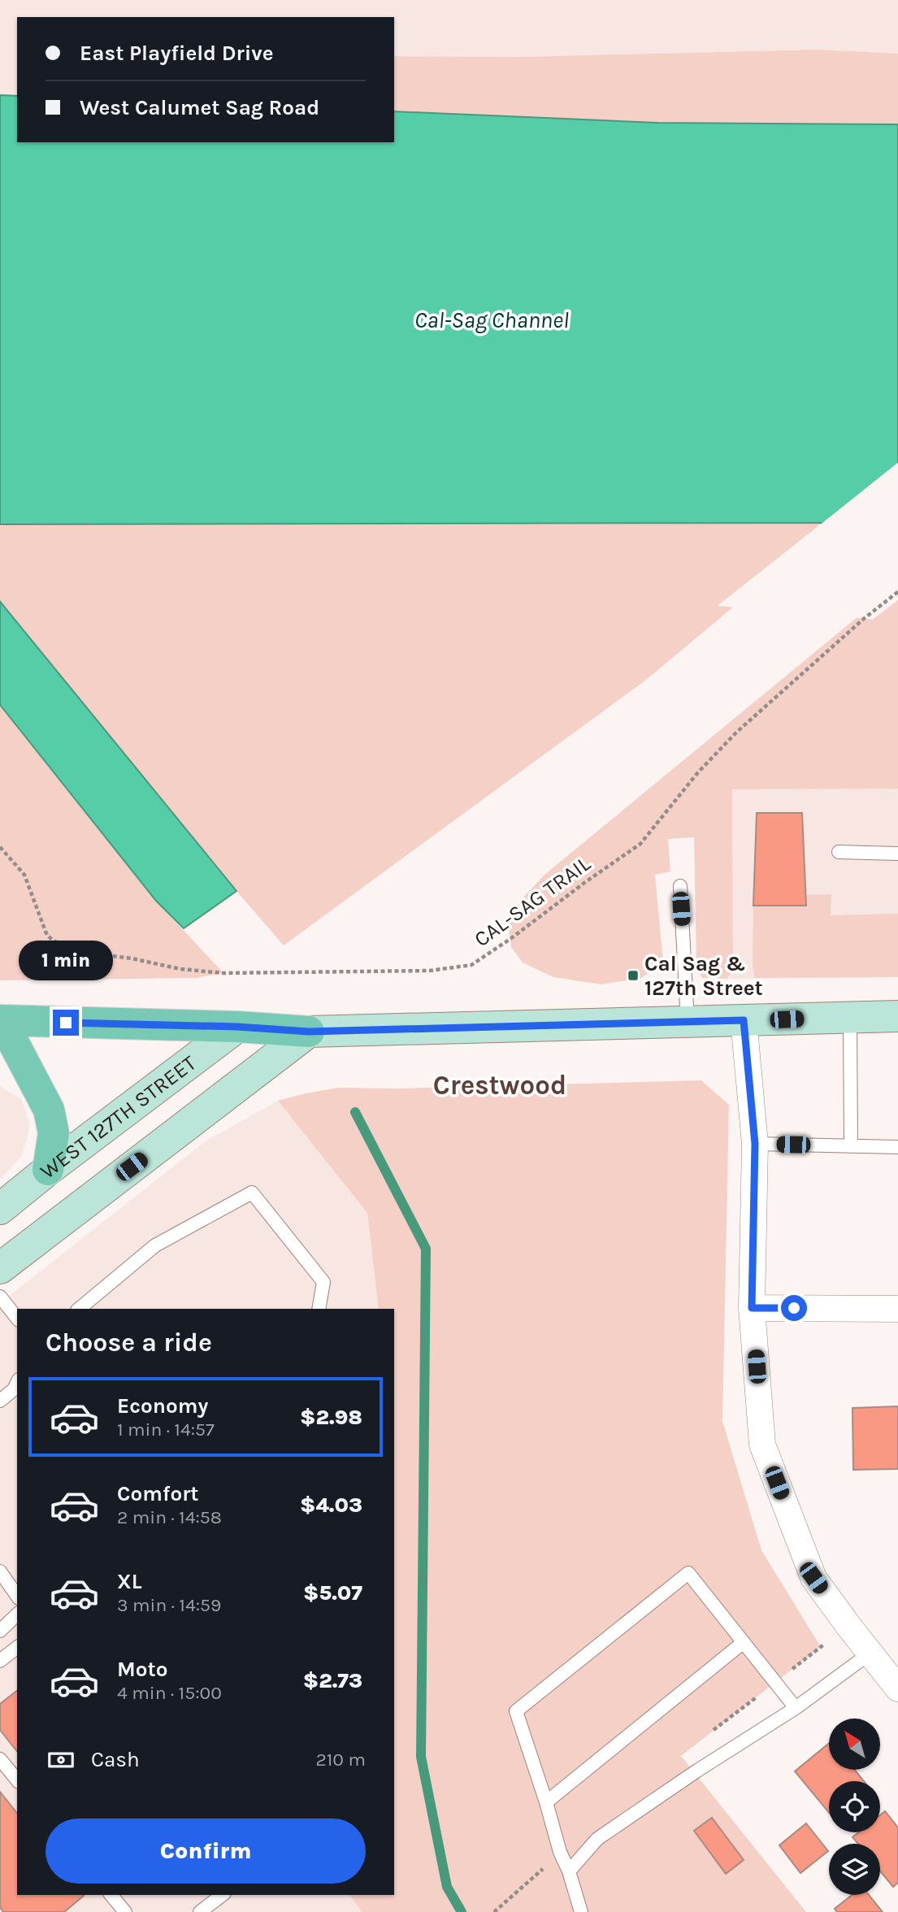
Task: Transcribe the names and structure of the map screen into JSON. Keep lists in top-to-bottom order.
{
  "streets": {
    "main road": ["WEST 127TH STREET"],
    "path": ["CAL-SAG TRAIL"]
  },
  "districts": ["Crestwood"],
  "water": ["Cal-Sag Channel"],
  "places": {
    "transit": ["Cal Sag & 127th Street"]
  },
  "north": "top left",
  "page": {
    "banner": ["East Playfield Drive", "West Calumet Sag Road"],
    "bubble": "1 min",
    "heading": "Choose a ride",
    "list": [
      {
        "name": "Economy",
        "note": "1 min · 14:57",
        "value": "$2.98"
      },
      {
        "name": "Comfort",
        "note": "2 min · 14:58",
        "value": "$4.03"
      },
      {
        "name": "XL",
        "note": "3 min · 14:59",
        "value": "$5.07"
      },
      {
        "name": "Moto",
        "note": "4 min · 15:00",
        "value": "$2.73"
      }
    ],
    "pay": ["Cash", "210 m"],
    "buttons": "Confirm"
  }
}
